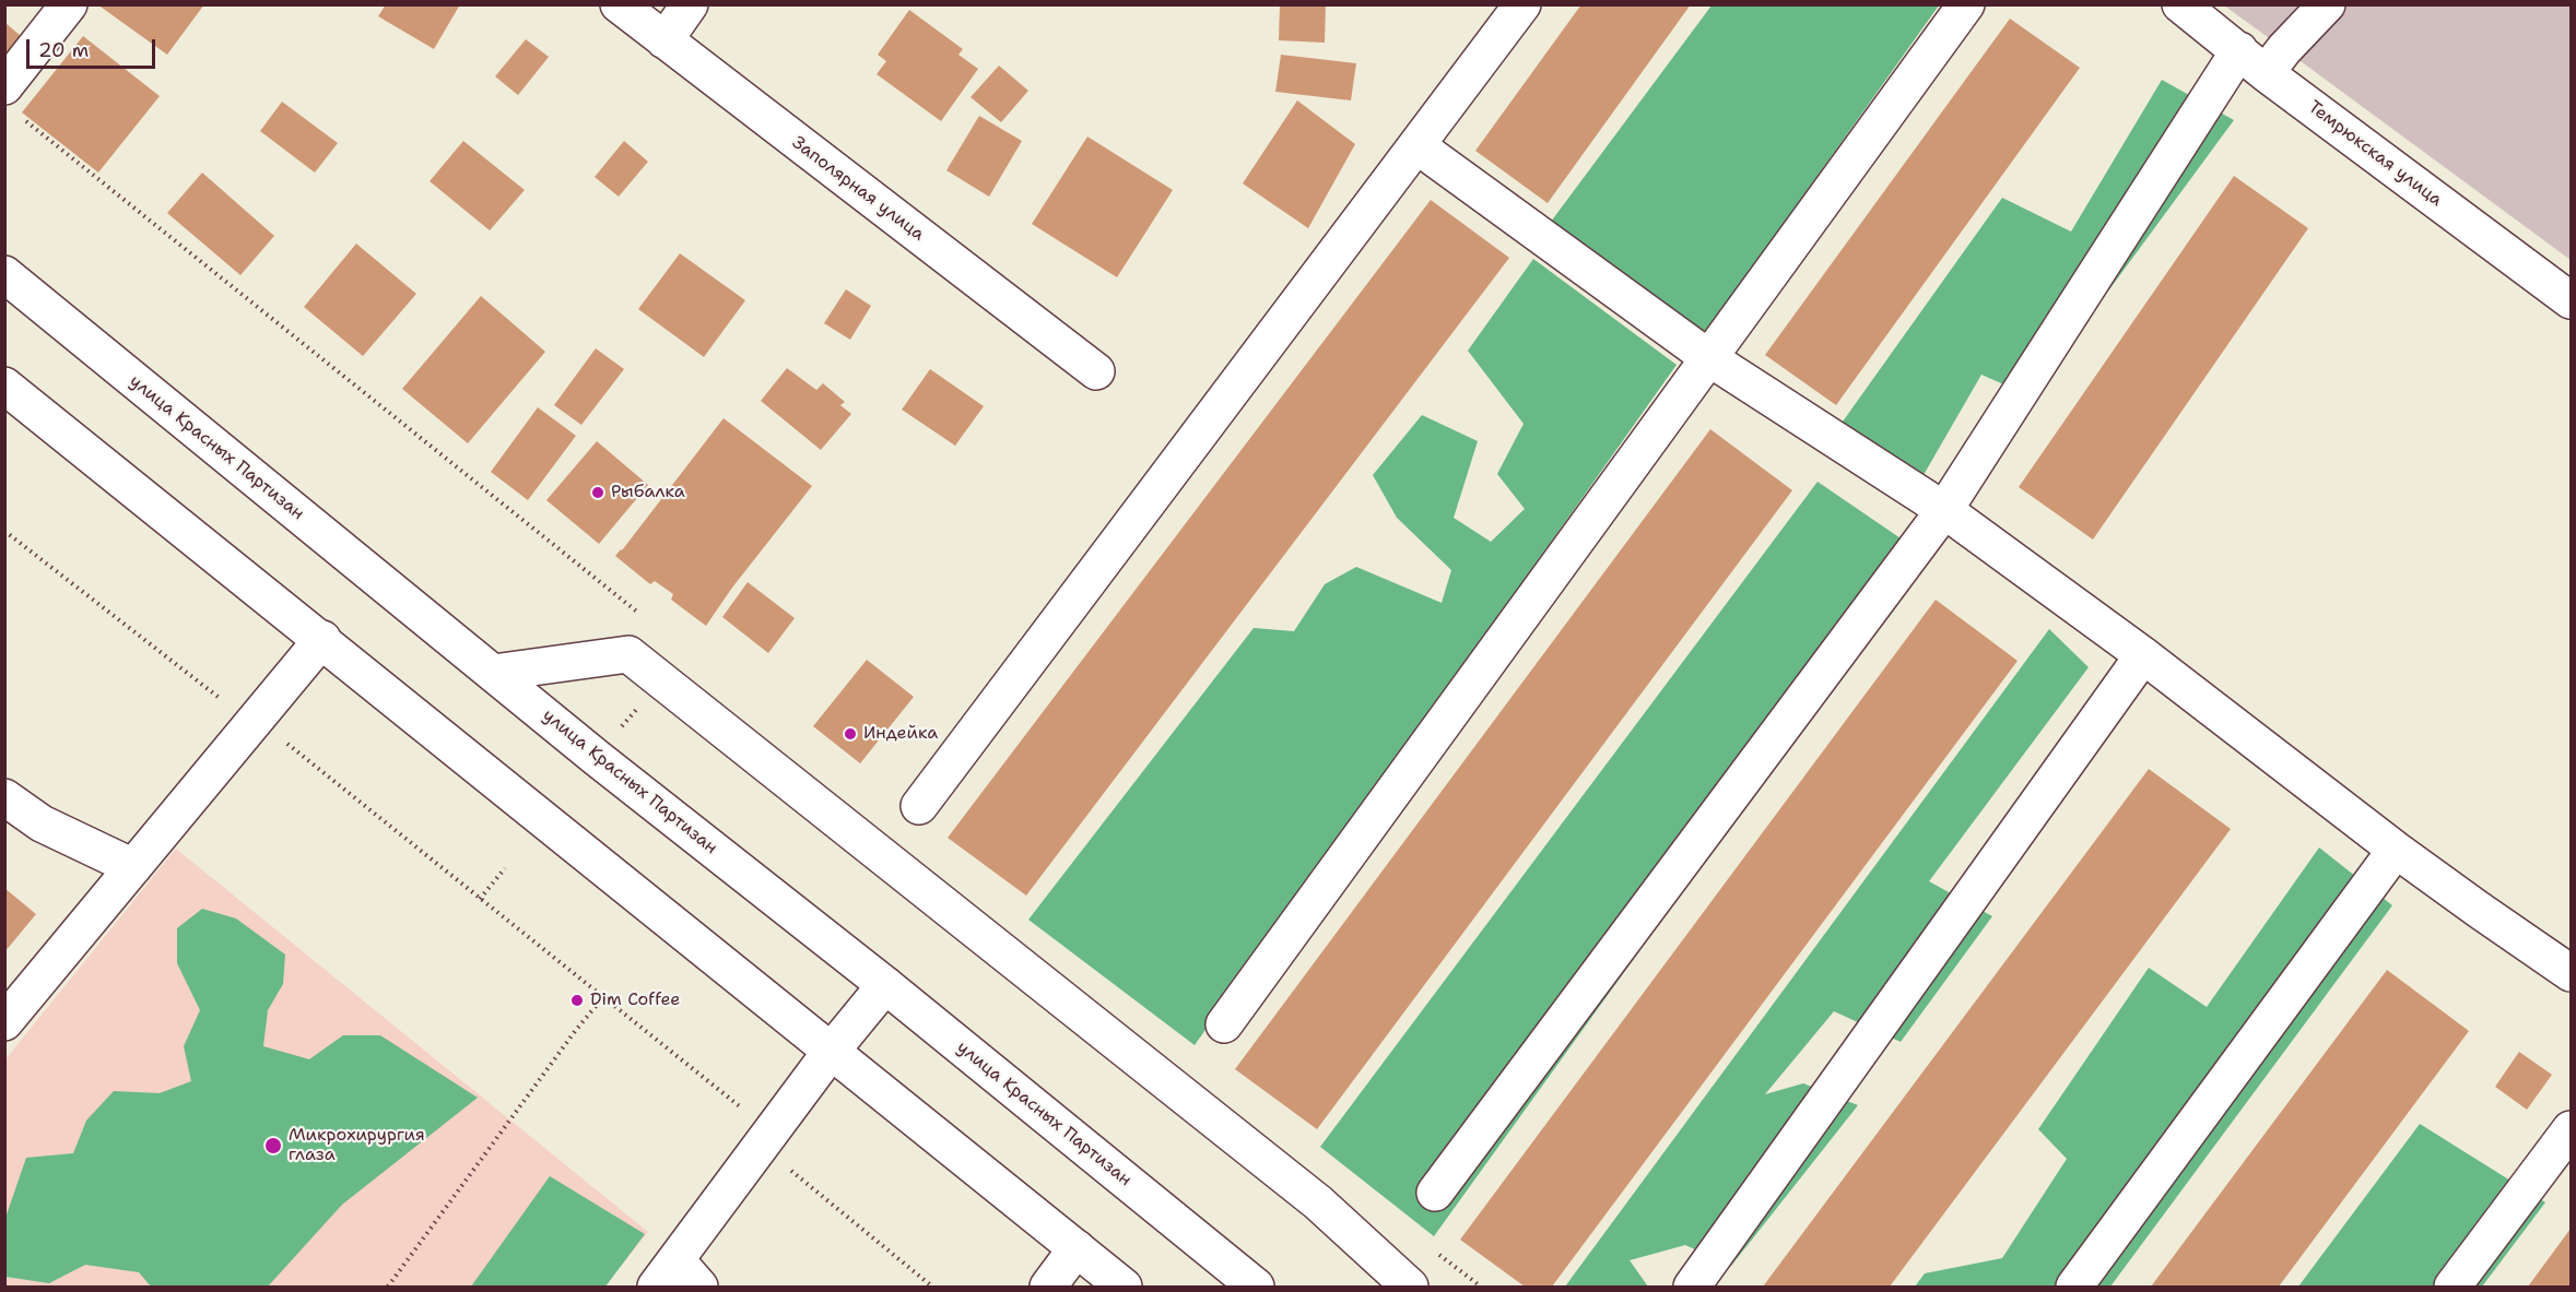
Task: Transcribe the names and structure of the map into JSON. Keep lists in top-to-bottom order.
{
  "streets": {
    "main road": ["Темрюкская улица", "Заполярная улица", "улица Красных Партизан"]
  },
  "places": [
    "Рыбалка",
    "Индейка",
    "Dim Coffee",
    "Микрохирургия глаза"
  ],
  "scale_bar": "20 m"
}
